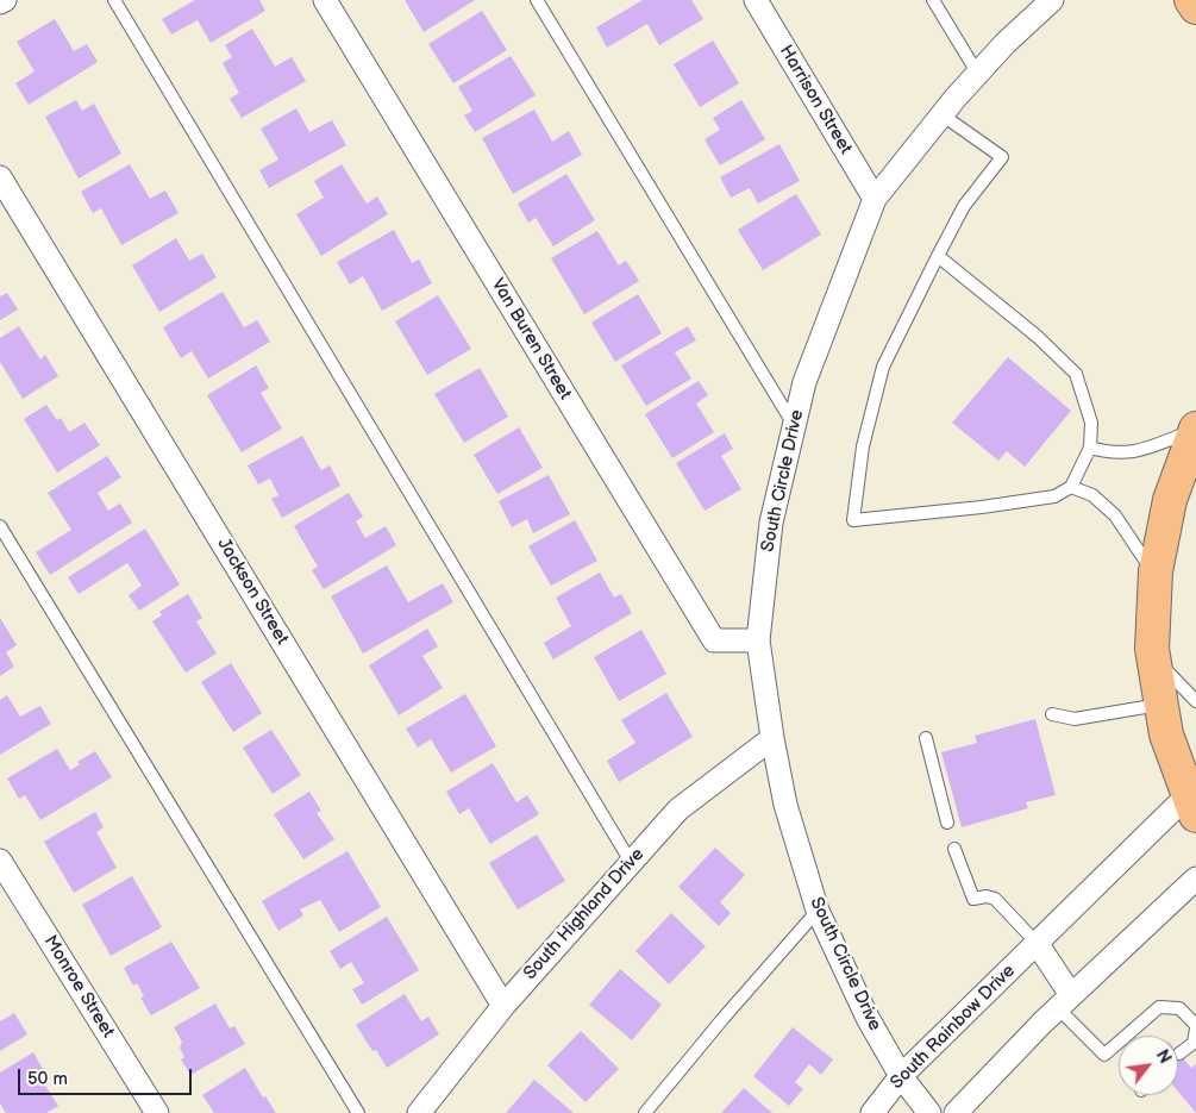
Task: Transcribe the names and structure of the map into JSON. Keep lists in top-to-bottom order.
{
  "streets": {
    "street": [
      "Harrison Street",
      "Van Buren Street",
      "South Circle Drive",
      "Jackson Street",
      "South Highland Drive",
      "Monroe Street",
      "South Rainbow Drive"
    ]
  },
  "crossings": [
    ["Harrison Street", "South Circle Drive"],
    ["Van Buren Street", "South Circle Drive"],
    ["South Circle Drive", "South Highland Drive"],
    ["South Circle Drive", "South Rainbow Drive"],
    ["Jackson Street", "South Highland Drive"]
  ],
  "scale_bar": "50 m",
  "north": "top right"
}
